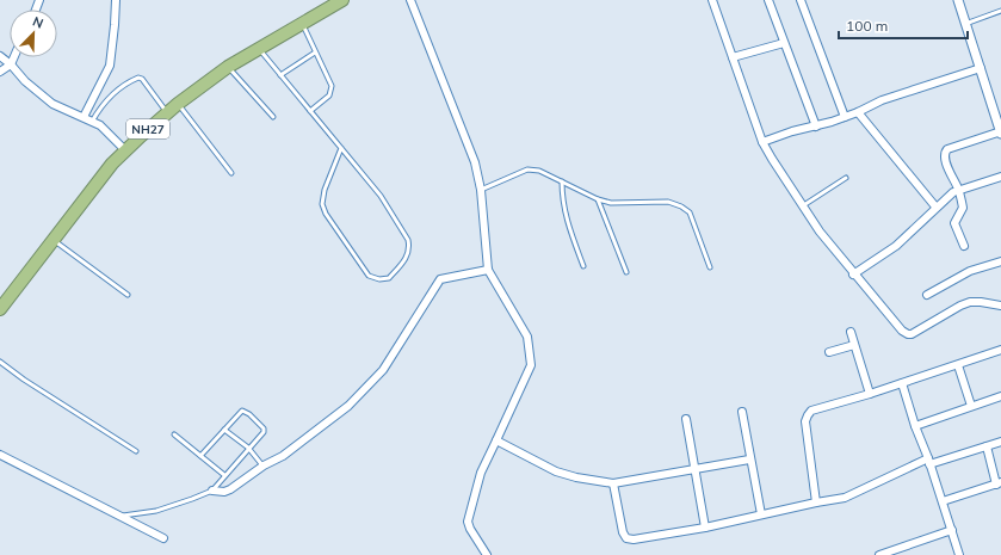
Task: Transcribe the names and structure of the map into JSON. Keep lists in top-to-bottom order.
{
  "streets": {
    "highway": ["NH27"]
  },
  "scale_bar": "100 m",
  "north": "top right"
}
